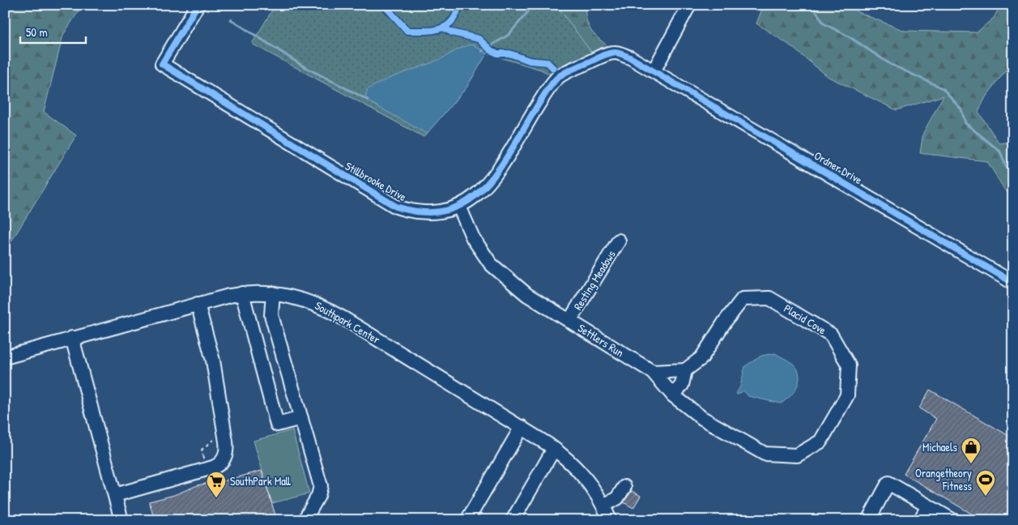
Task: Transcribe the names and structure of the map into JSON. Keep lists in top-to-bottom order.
{
  "streets": {
    "street": [
      "Ordner Drive",
      "Stillbrooke Drive",
      "Resting Meadows",
      "Placid Cove",
      "Southpark Center",
      "Settlers Run"
    ]
  },
  "crossings": [
    ["Ordner Drive", "Stillbrooke Drive"],
    ["Stillbrooke Drive", "Settlers Run"],
    ["Resting Meadows", "Settlers Run"],
    ["Placid Cove", "Settlers Run"]
  ],
  "places": {
    "shop": ["Michaels"],
    "sports": ["Orangetheory Fitness"],
    "supermarket": ["SouthPark Mall"]
  },
  "scale_bar": "50 m"
}
